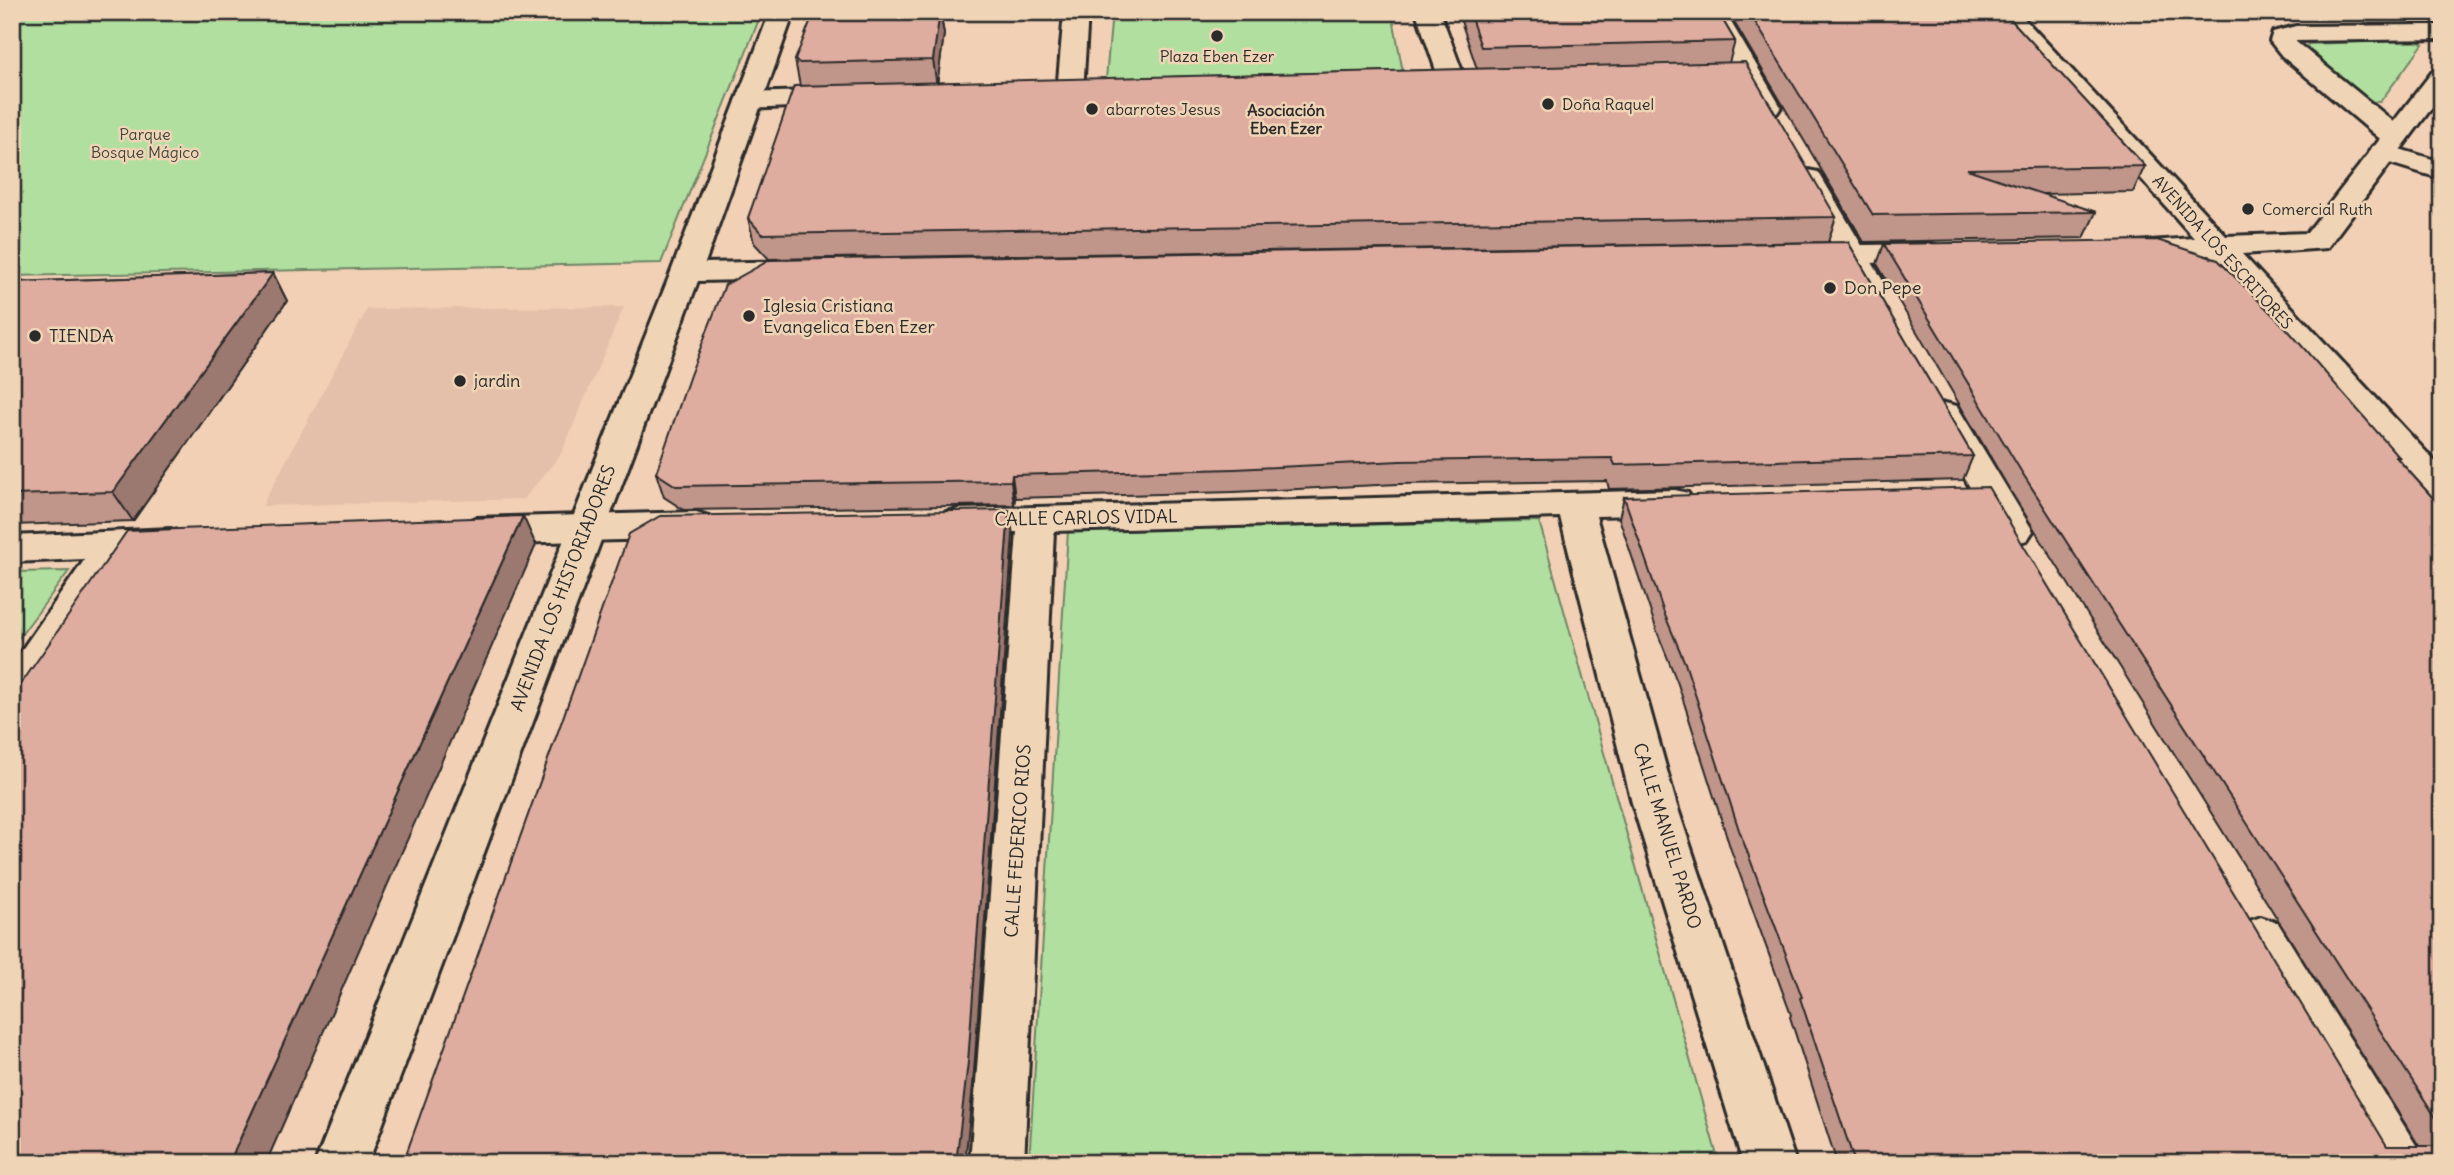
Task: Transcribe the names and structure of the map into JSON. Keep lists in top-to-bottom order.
{
  "streets": {
    "street": [
      "AVENIDA LOS ESCRITORES",
      "CALLE CARLOS VIDAL",
      "AVENIDA LOS HISTORIADORES",
      "CALLE MANUEL PARDO",
      "CALLE FEDERICO RIOS"
    ]
  },
  "crossings": [
    ["CALLE CARLOS VIDAL", "CALLE MANUEL PARDO"],
    ["CALLE CARLOS VIDAL", "CALLE FEDERICO RIOS"]
  ],
  "districts": ["Asociación Eben Ezer"],
  "parks": ["Parque Bosque Mágico"],
  "places": [
    "Plaza Eben Ezer",
    "Doña Raquel",
    "abarrotes Jesus",
    "Comercial Ruth",
    "Don Pepe",
    "Iglesia Cristiana Evangelica Eben Ezer",
    "TIENDA",
    "jardin"
  ]
}
